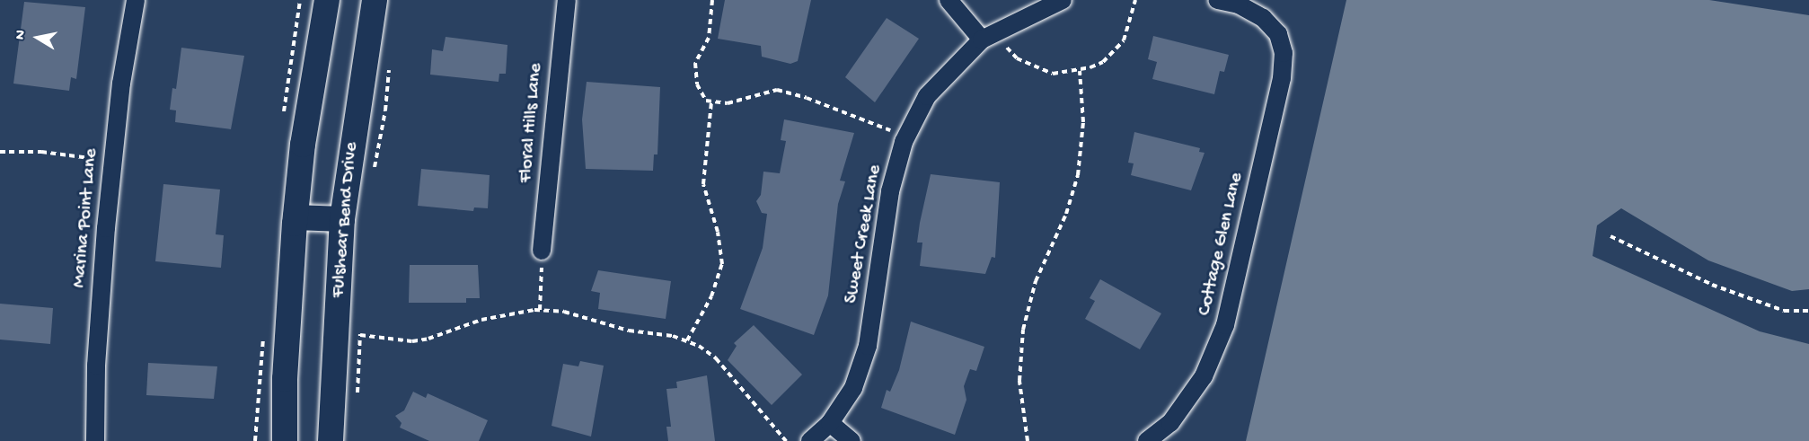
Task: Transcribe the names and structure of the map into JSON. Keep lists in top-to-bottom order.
{
  "streets": {
    "main road": ["Fulshear Bend Drive"],
    "street": [
      "Floral Hills Lane",
      "Marina Point Lane",
      "Sweet Creek Lane",
      "Cottage Glen Lane"
    ]
  },
  "north": "left"
}
